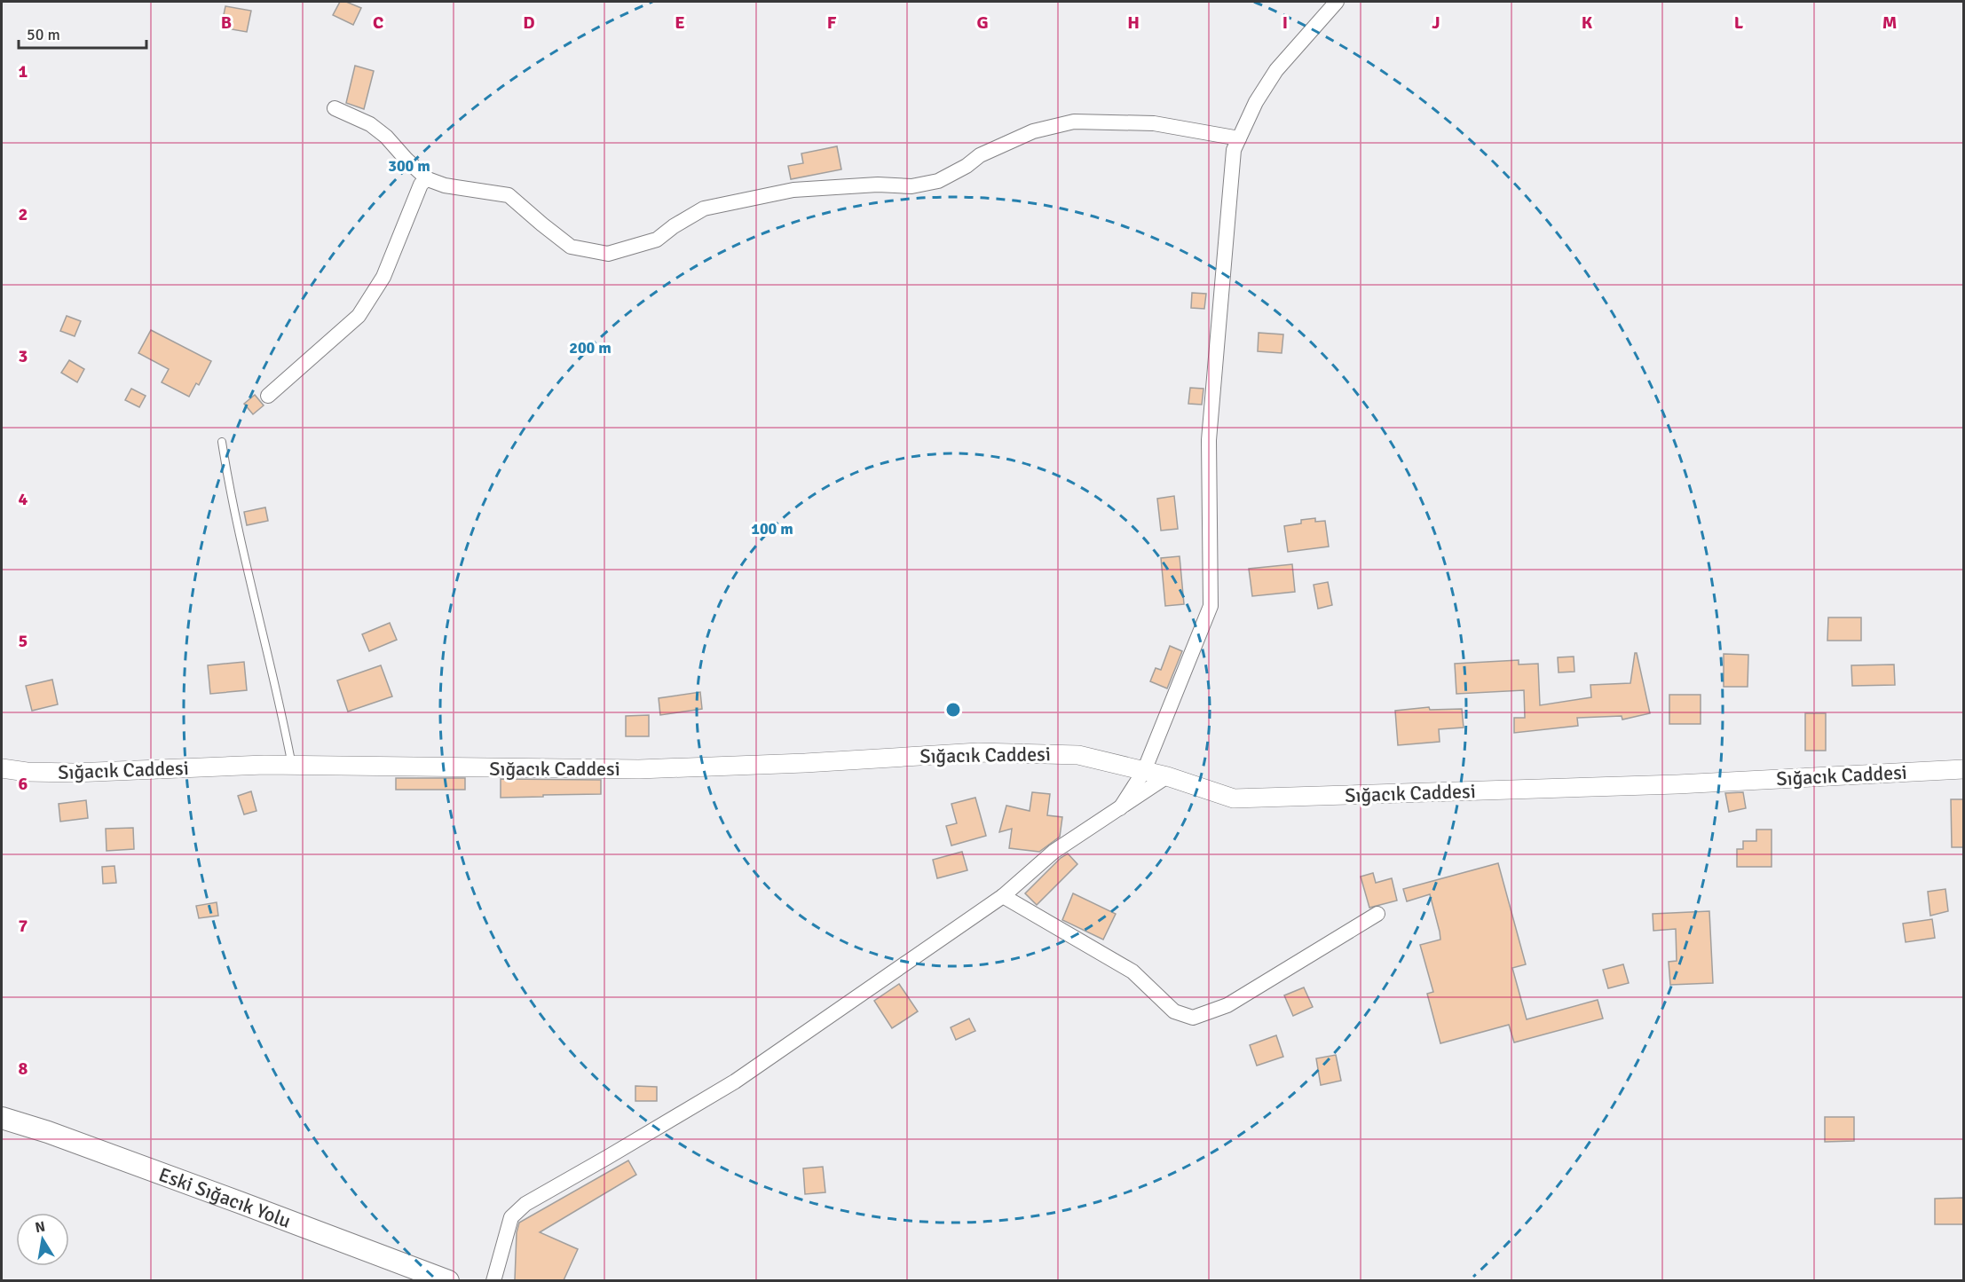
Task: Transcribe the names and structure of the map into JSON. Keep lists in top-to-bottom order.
{
  "streets": {
    "main road": ["Eski Sığacık Yolu"],
    "street": ["Sığacık Caddesi"]
  },
  "scale_bar": "50 m",
  "north": "top",
  "grid": {
    "columns": [
      "B",
      "C",
      "D",
      "E",
      "F",
      "G",
      "H",
      "I",
      "J",
      "K",
      "L",
      "M"
    ],
    "rows": [
      "1",
      "2",
      "3",
      "4",
      "5",
      "6",
      "7",
      "8"
    ]
  },
  "rings": ["300 m", "200 m", "100 m"]
}
